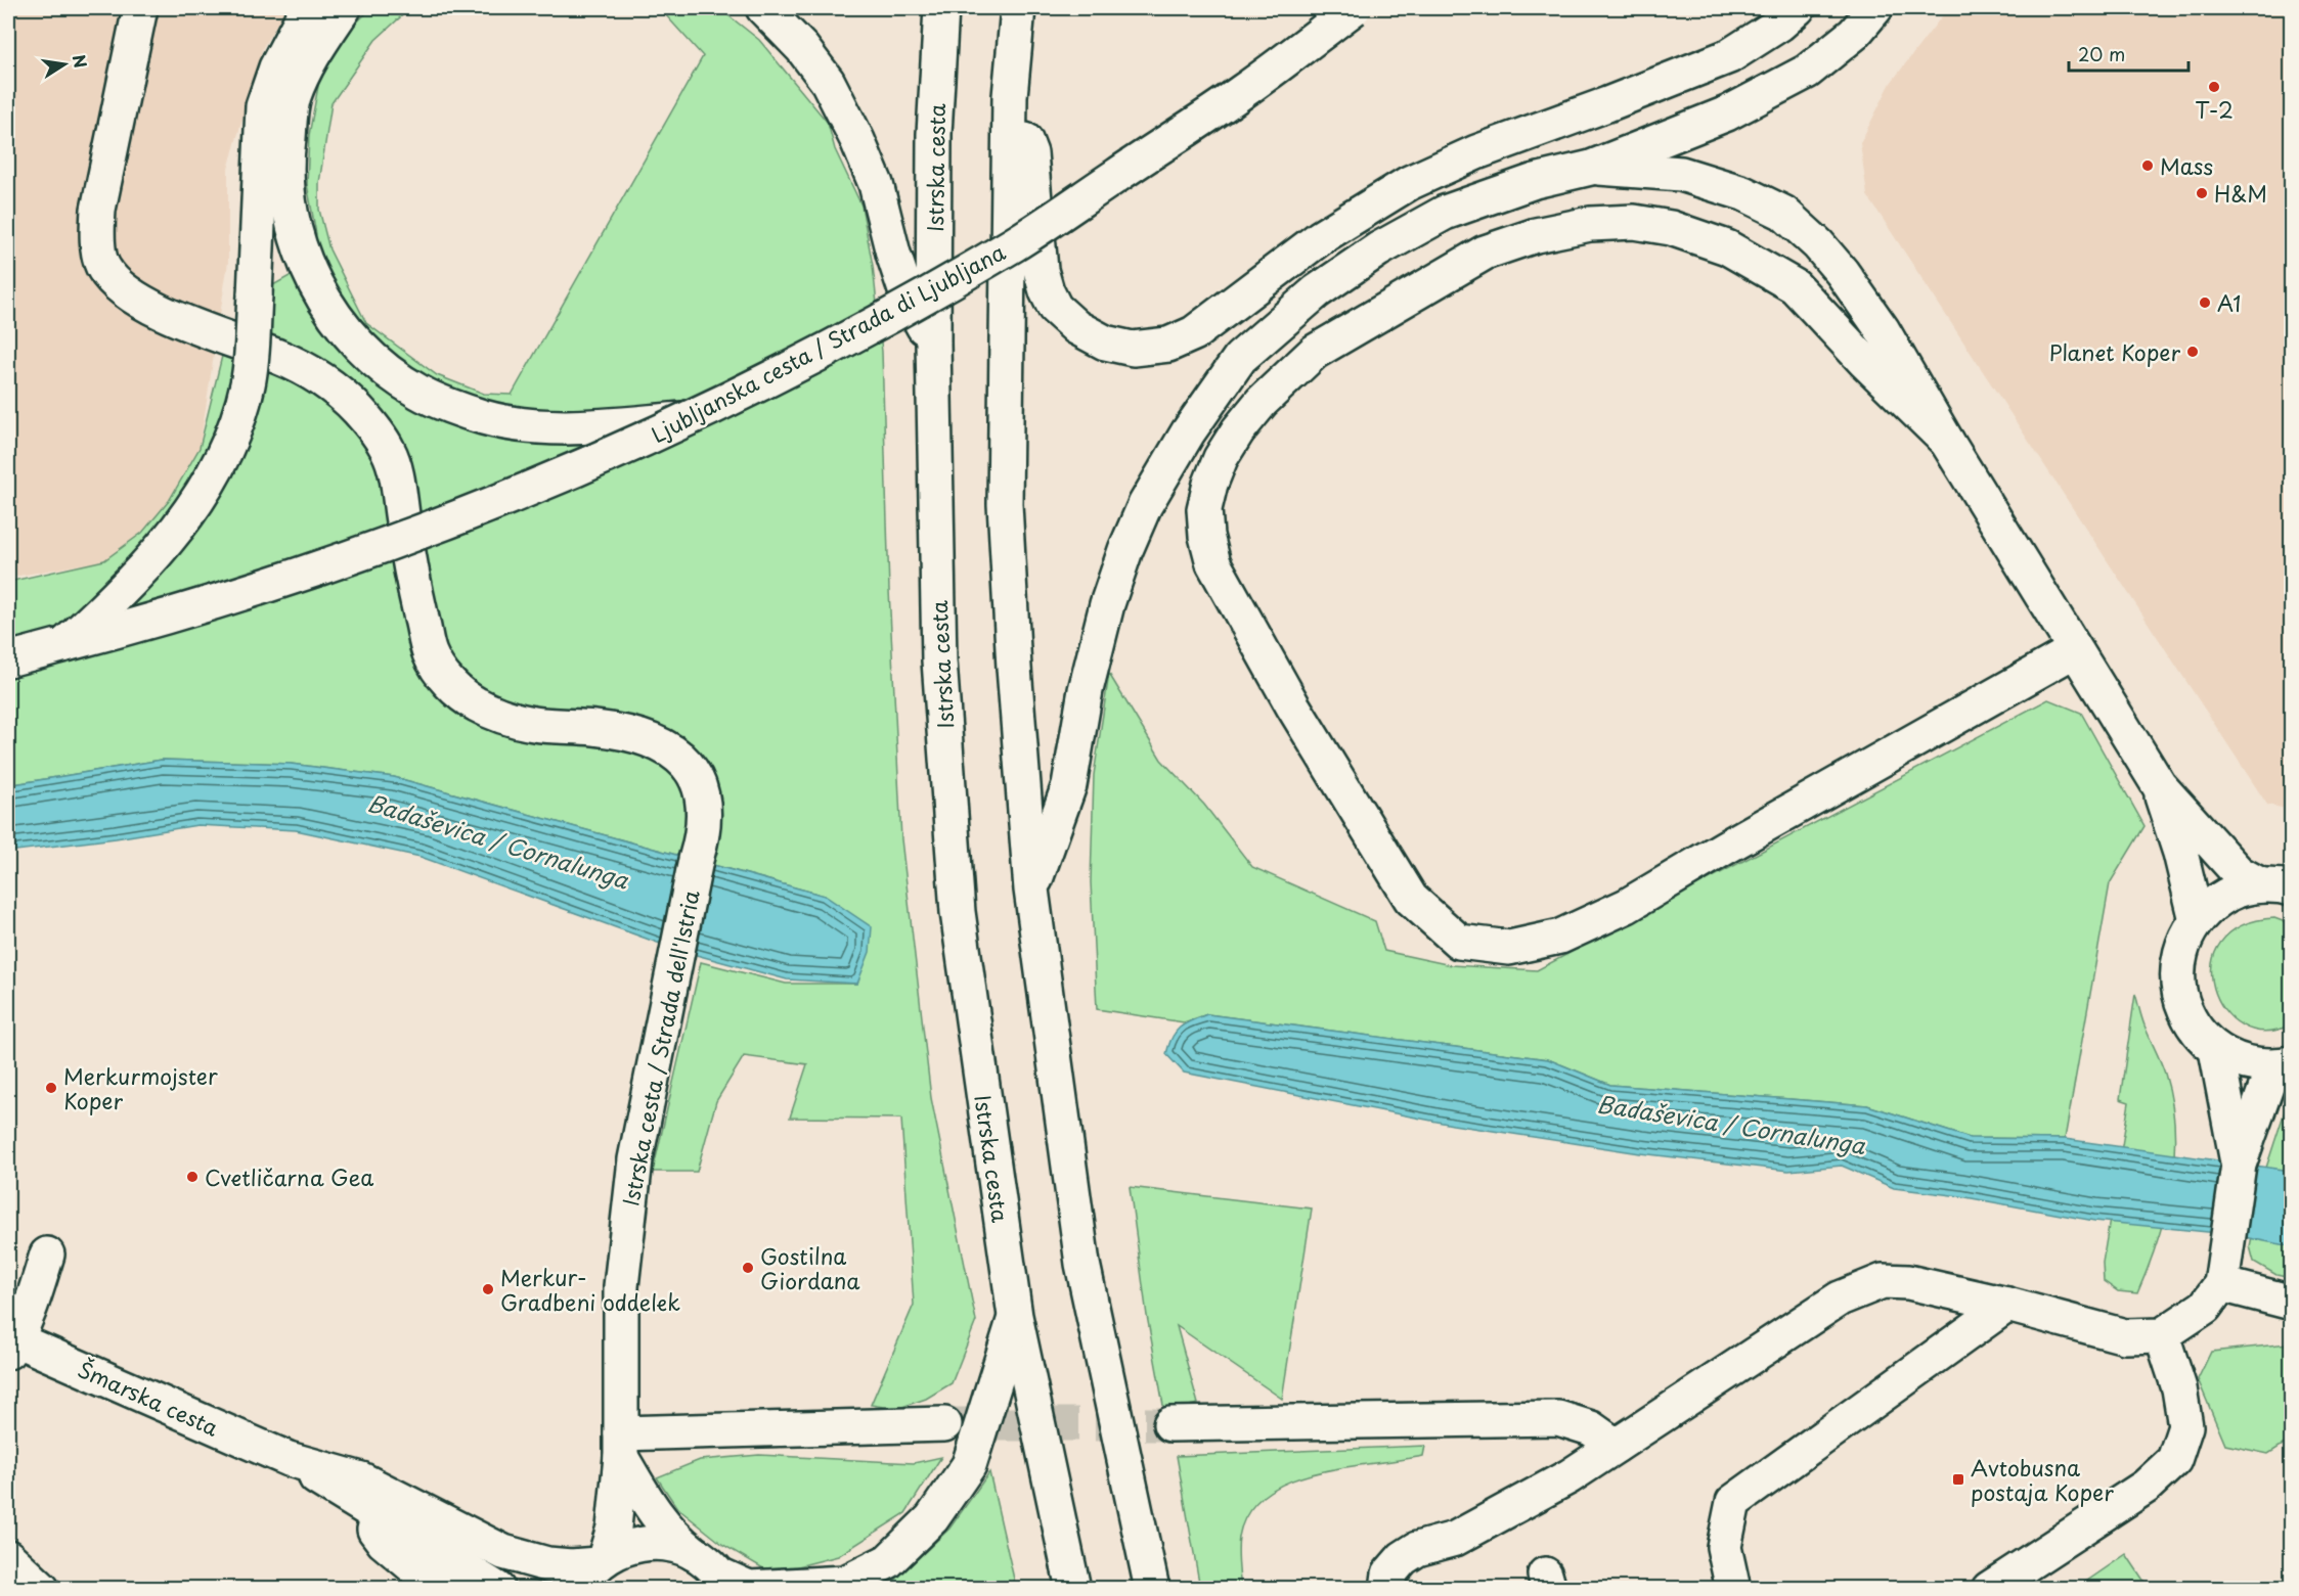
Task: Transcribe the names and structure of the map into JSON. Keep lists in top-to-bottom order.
{
  "streets": {
    "main road": [
      "Istrska cesta",
      "Ljubljanska cesta / Strada di Ljubljana",
      "Istrska cesta / Strada dell'Istria",
      "Šmarska cesta"
    ]
  },
  "water": ["Badaševica / Cornalunga"],
  "places": {
    "other": [
      "T-2",
      "Mass",
      "H&M",
      "A1",
      "Planet Koper",
      "Merkurmojster Koper",
      "Cvetličarna Gea",
      "Gostilna Giordana",
      "Merkur- Gradbeni oddelek"
    ],
    "transit": ["Avtobusna postaja Koper"]
  },
  "scale_bar": "20 m",
  "north": "right"
}
